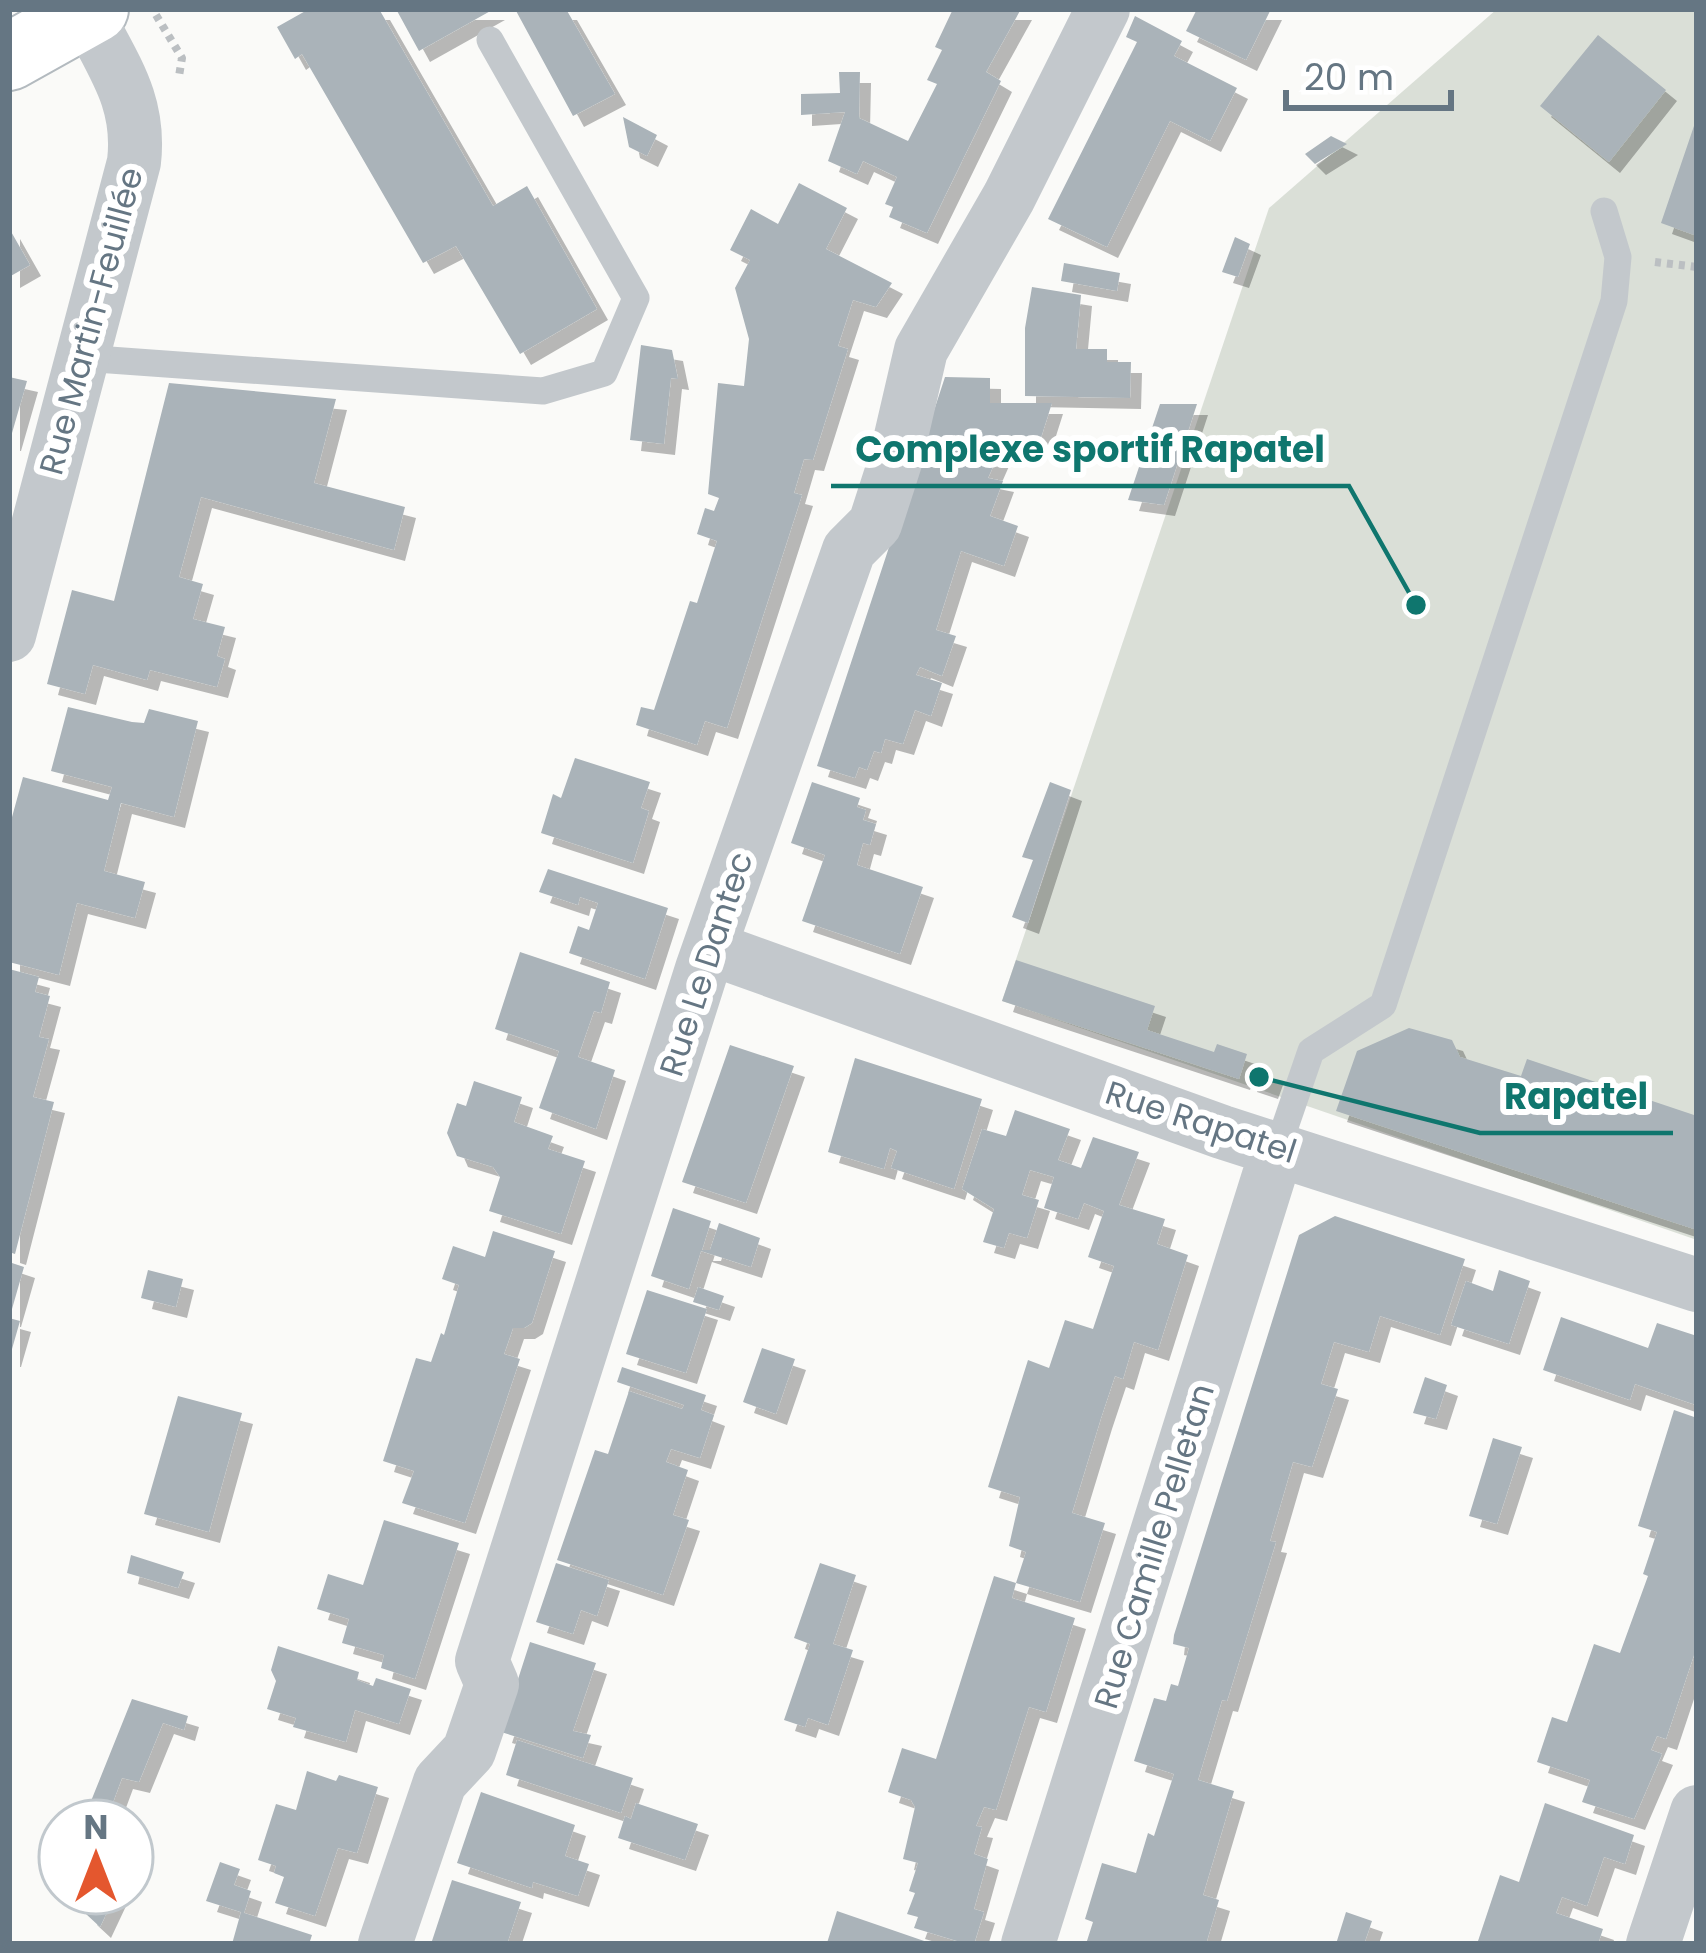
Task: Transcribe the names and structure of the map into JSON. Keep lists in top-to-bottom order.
{
  "streets": {
    "street": [
      "Rue Martin-Feuillée",
      "Rue Le Dantec",
      "Rue Rapatel",
      "Rue Camille Pelletan"
    ]
  },
  "crossings": [
    ["Rue Le Dantec", "Rue Rapatel"],
    ["Rue Rapatel", "Rue Camille Pelletan"]
  ],
  "places": ["Complexe sportif Rapatel", "Rapatel"],
  "scale_bar": "20 m",
  "north": "top"
}
